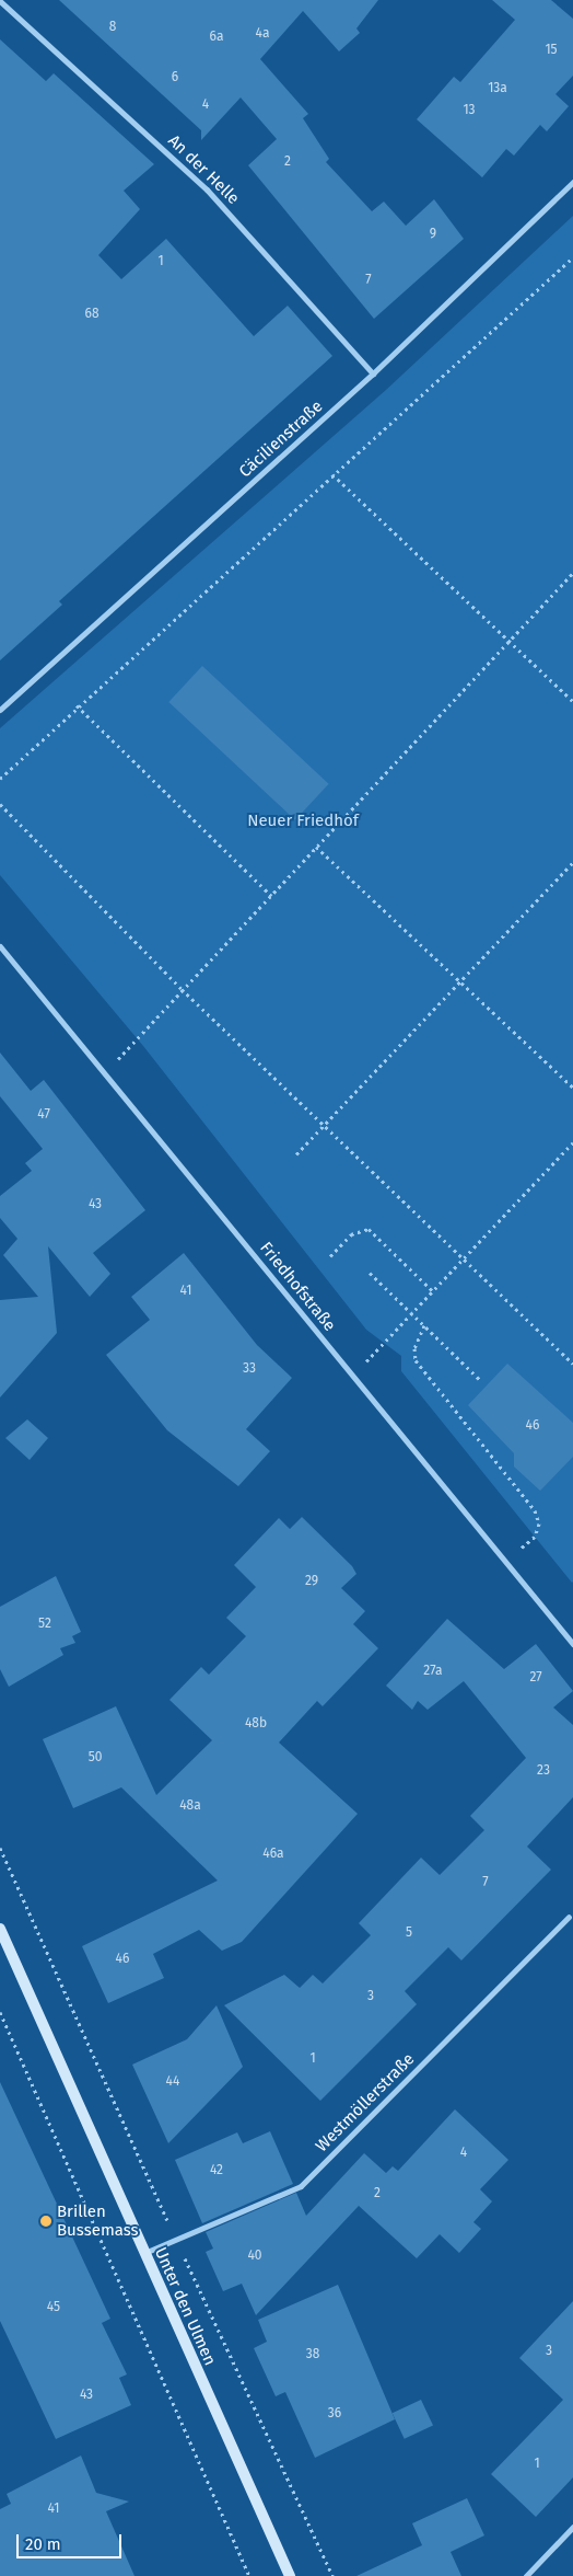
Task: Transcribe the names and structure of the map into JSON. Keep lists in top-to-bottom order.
{
  "streets": {
    "main road": ["Unter den Ulmen"],
    "street": [
      "An der Helle",
      "Cäcilienstraße",
      "Friedhofstraße",
      "Westmöllerstraße"
    ]
  },
  "crossings": [
    ["An der Helle", "Cäcilienstraße"],
    ["Westmöllerstraße", "Unter den Ulmen"]
  ],
  "parks": ["Neuer Friedhof"],
  "places": ["Brillen Bussemass"],
  "house_numbers": [
    "8",
    "4a",
    "6a",
    "15",
    "6",
    "13a",
    "4",
    "13",
    "2",
    "9",
    "1",
    "7",
    "68",
    "47",
    "43",
    "41",
    "33",
    "46",
    "29",
    "52",
    "27a",
    "27",
    "48b",
    "50",
    "23",
    "48a",
    "46a",
    "7",
    "5",
    "46",
    "3",
    "1",
    "44",
    "4",
    "42",
    "2",
    "40",
    "45",
    "3",
    "38",
    "43",
    "36",
    "1",
    "41"
  ],
  "scale_bar": "20 m"
}
